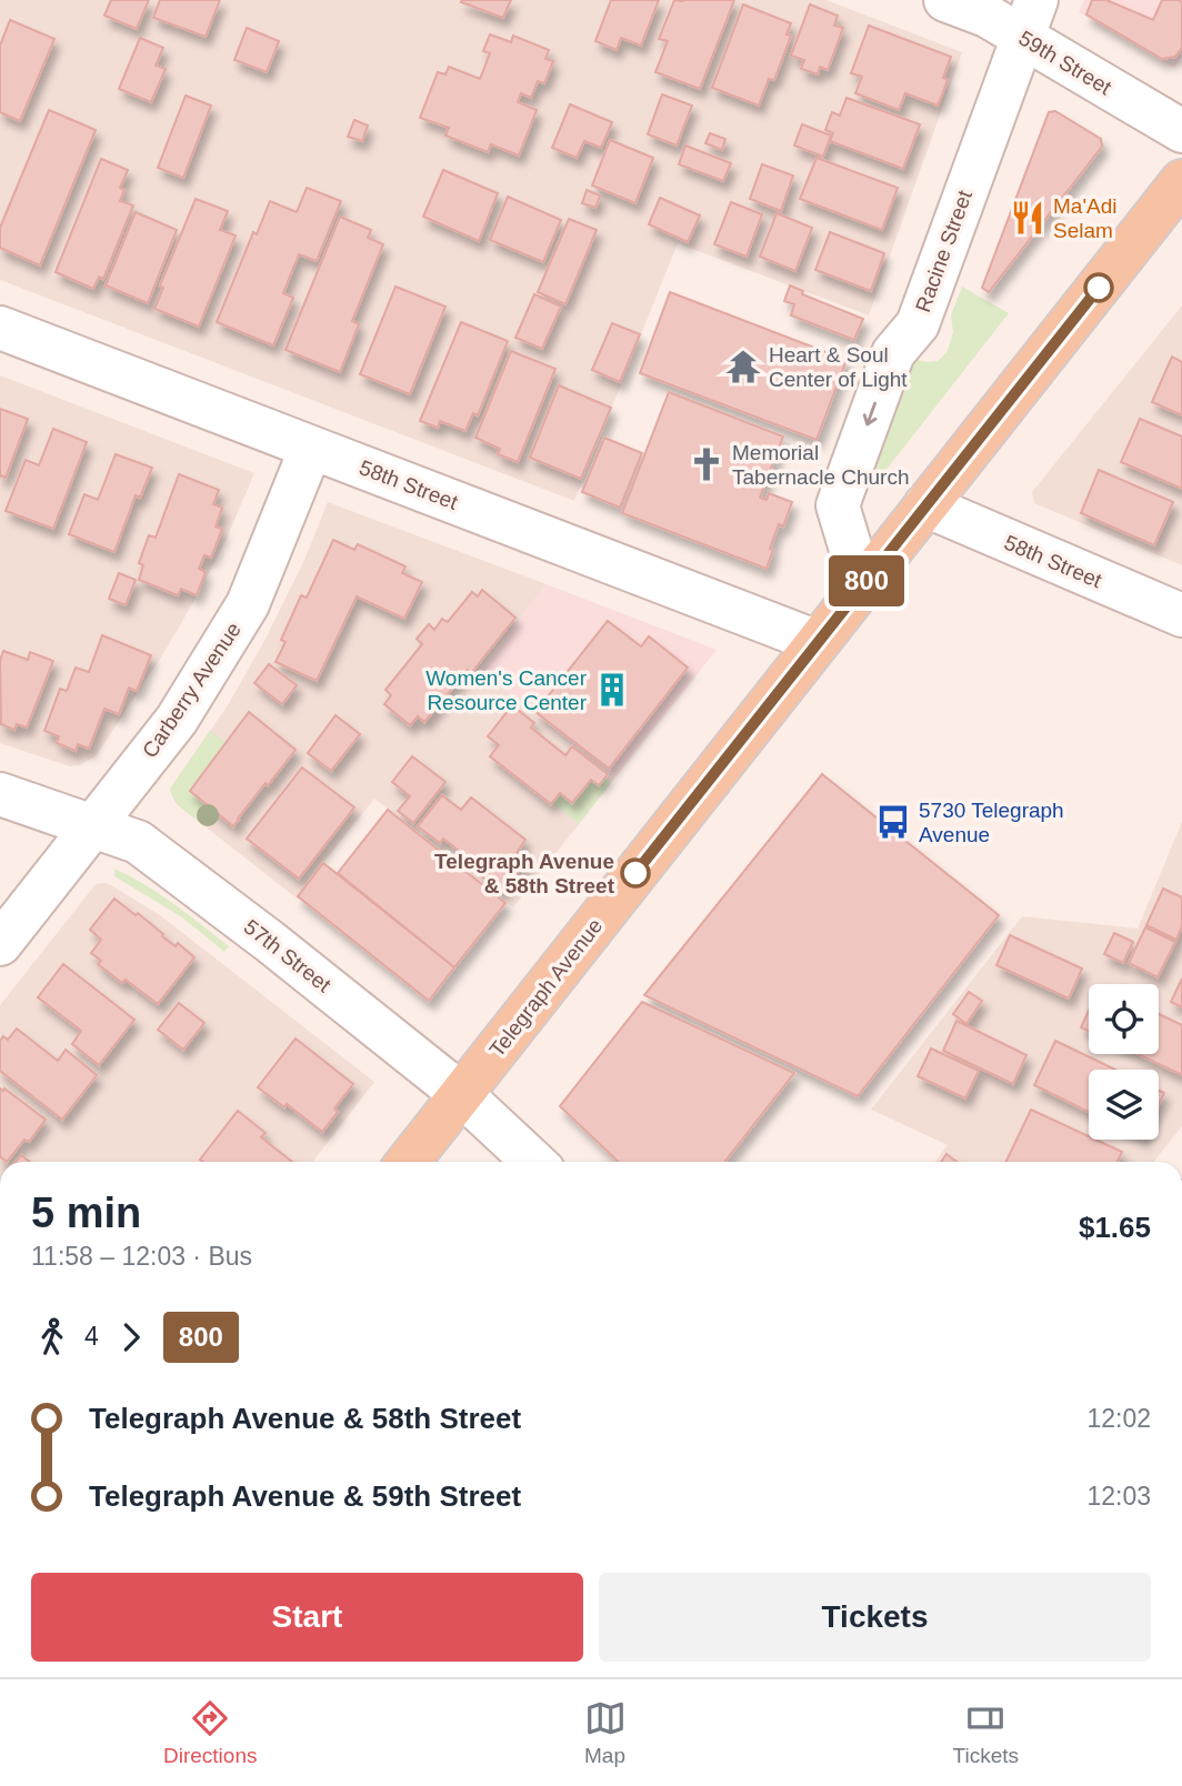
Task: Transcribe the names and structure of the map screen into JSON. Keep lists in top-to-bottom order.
{
  "streets": {
    "main road": ["Telegraph Avenue"],
    "street": [
      "59th Street",
      "Racine Street",
      "58th Street",
      "Carberry Avenue",
      "57th Street"
    ]
  },
  "crossings": [
    ["59th Street", "Racine Street"],
    ["Racine Street", "Telegraph Avenue"],
    ["58th Street", "Carberry Avenue"],
    ["58th Street", "Telegraph Avenue"],
    ["Carberry Avenue", "57th Street"],
    ["57th Street", "Telegraph Avenue"]
  ],
  "one_way": ["Racine Street"],
  "places": {
    "restaurant": ["Ma'Adi Selam"],
    "temple": ["Heart & Soul Center of Light"],
    "church": ["Memorial Tabernacle Church"],
    "building": ["Women's Cancer Resource Center"],
    "bus stop": ["5730 Telegraph Avenue"],
    "other": ["Telegraph Avenue & 58th Street"]
  },
  "lines": ["bus line 800"],
  "page": {
    "on_map": "800",
    "heading": ["5 min", "11:58 – 12:03 · Bus", "$1.65"],
    "legs": ["4", "800"],
    "list": [
      {
        "name": "Telegraph Avenue & 58th Street",
        "value": "12:02"
      },
      {
        "name": "Telegraph Avenue & 59th Street",
        "value": "12:03"
      }
    ],
    "buttons": ["Start", "Tickets"],
    "tabs": ["Directions", "Map", "Tickets"]
  }
}
